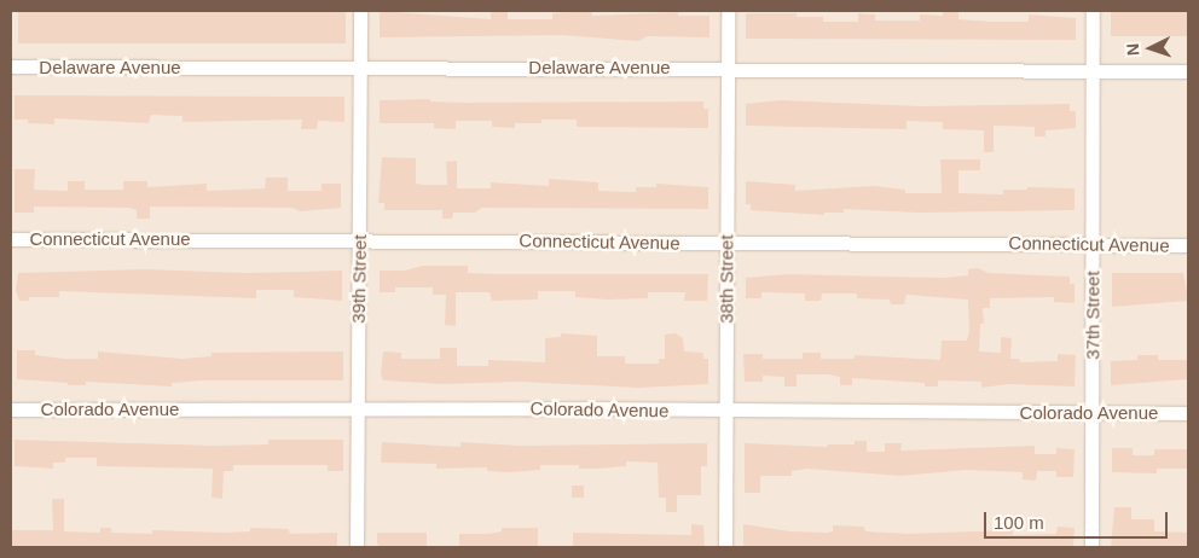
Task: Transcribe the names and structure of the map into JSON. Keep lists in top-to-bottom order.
{
  "streets": {
    "street": [
      "Delaware Avenue",
      "Connecticut Avenue",
      "39th Street",
      "38th Street",
      "37th Street",
      "Colorado Avenue"
    ]
  },
  "crossings": [
    ["Delaware Avenue", "39th Street"],
    ["Delaware Avenue", "38th Street"],
    ["Delaware Avenue", "37th Street"],
    ["Connecticut Avenue", "39th Street"],
    ["Connecticut Avenue", "38th Street"],
    ["Connecticut Avenue", "37th Street"],
    ["39th Street", "Colorado Avenue"],
    ["38th Street", "Colorado Avenue"],
    ["37th Street", "Colorado Avenue"]
  ],
  "scale_bar": "100 m",
  "north": "left"
}
